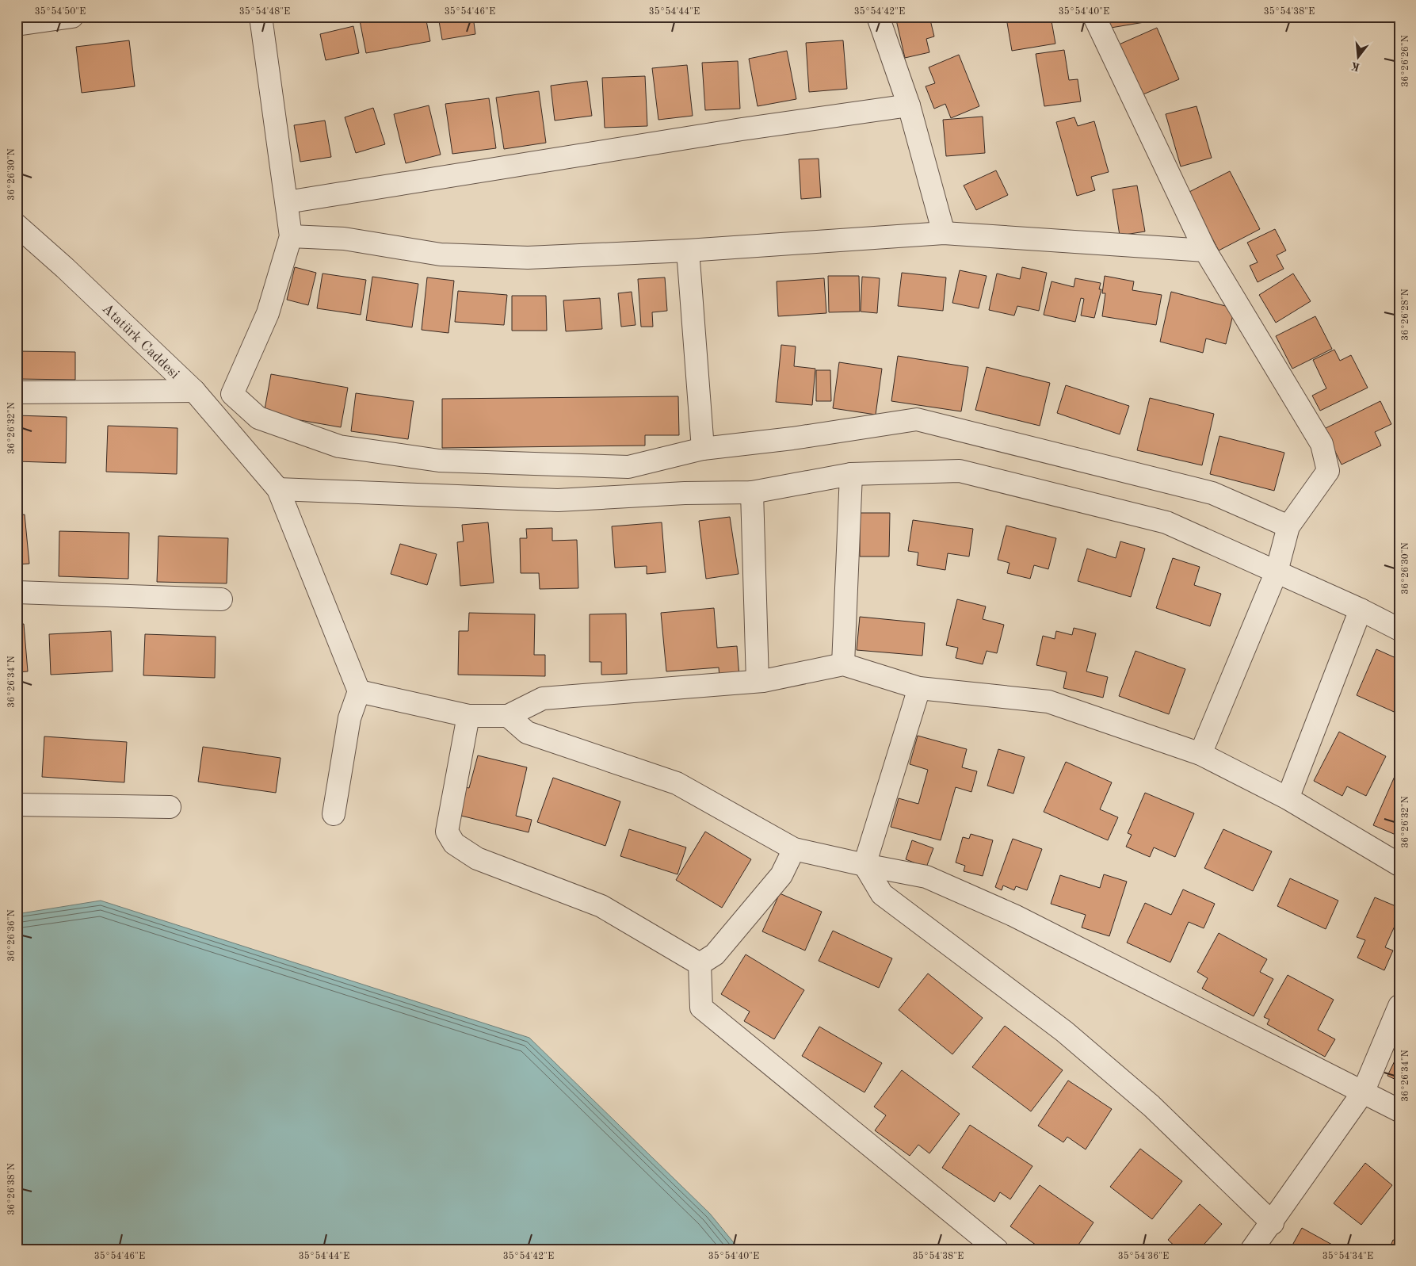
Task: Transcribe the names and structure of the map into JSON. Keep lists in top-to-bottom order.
{
  "streets": {
    "street": ["Atatürk Caddesi"]
  },
  "north": "bottom",
  "coordinates": [
    "35°54'50\"E",
    "35°54'48\"E",
    "35°54'46\"E",
    "35°54'44\"E",
    "35°54'42\"E",
    "35°54'40\"E",
    "35°54'38\"E",
    "36°26'26\"N",
    "36°26'30\"N",
    "36°26'28\"N",
    "36°26'32\"N",
    "36°26'34\"N",
    "36°26'36\"N",
    "36°26'38\"N",
    "35°54'36\"E",
    "35°54'34\"E"
  ]
}
